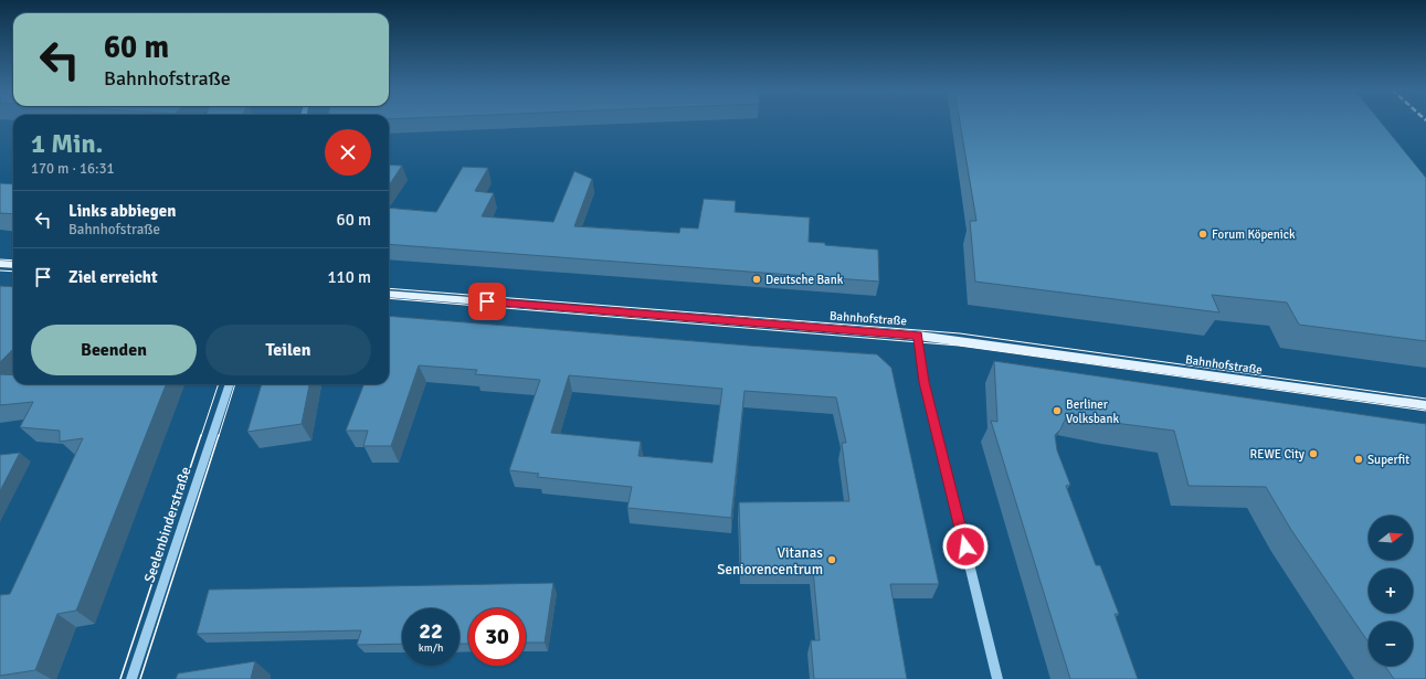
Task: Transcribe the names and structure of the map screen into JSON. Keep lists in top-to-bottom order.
{
  "streets": {
    "main road": ["Bahnhofstraße"],
    "street": ["Seelenbinderstraße"]
  },
  "places": [
    "Forum Köpenick",
    "Deutsche Bank",
    "Berliner Volksbank",
    "REWE City",
    "Superfit",
    "Vitanas Seniorencentrum"
  ],
  "north": "right",
  "page": {
    "turn": ["60 m", "Bahnhofstraße"],
    "heading": ["1 Min.", "170 m · 16:31"],
    "list": [
      {
        "name": "Links abbiegen",
        "note": "Bahnhofstraße",
        "value": "60 m"
      },
      {
        "name": "Ziel erreicht",
        "value": "110 m"
      }
    ],
    "buttons": ["Beenden", "Teilen"],
    "map_buttons": ["+", "−"],
    "speed": "22 km/h",
    "limit": "30"
  }
}
